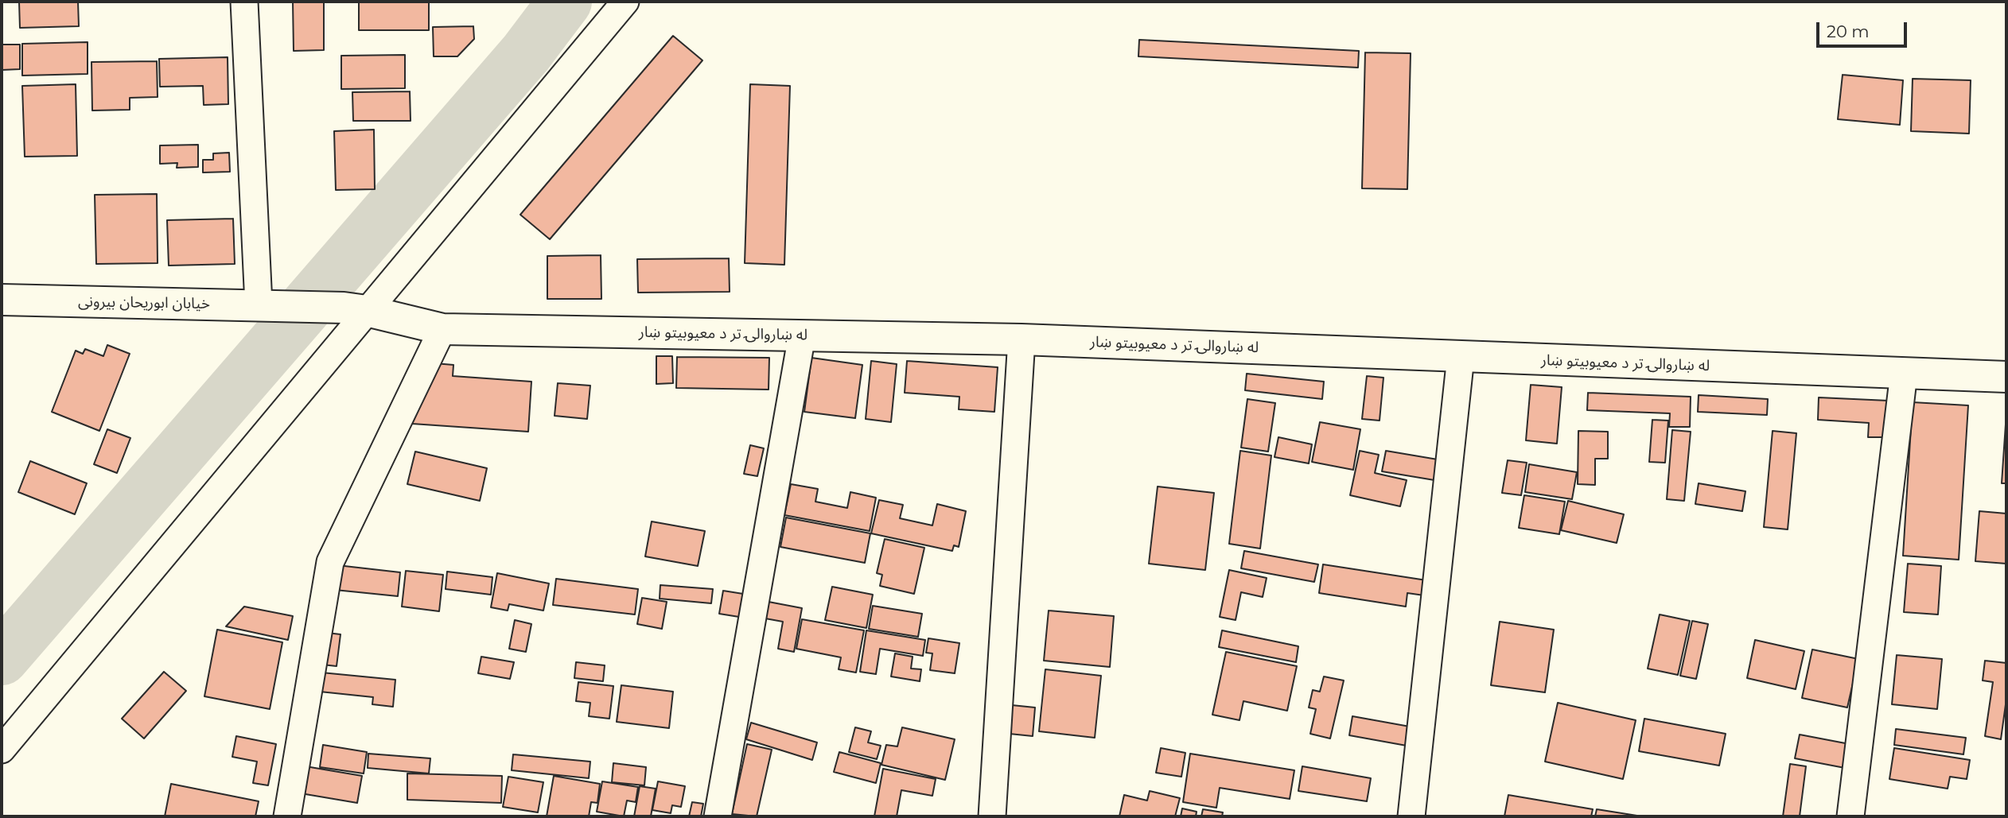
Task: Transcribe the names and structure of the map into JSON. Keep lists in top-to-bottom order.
{
  "streets": {
    "street": ["خیابان ابوریحان بیرونی", "له ښاروالۍ تر د معیوبیتو ښار"]
  },
  "crossings": [
    ["خیابان ابوریحان بیرونی", "له ښاروالۍ تر د معیوبیتو ښار"]
  ],
  "scale_bar": "20 m"
}
